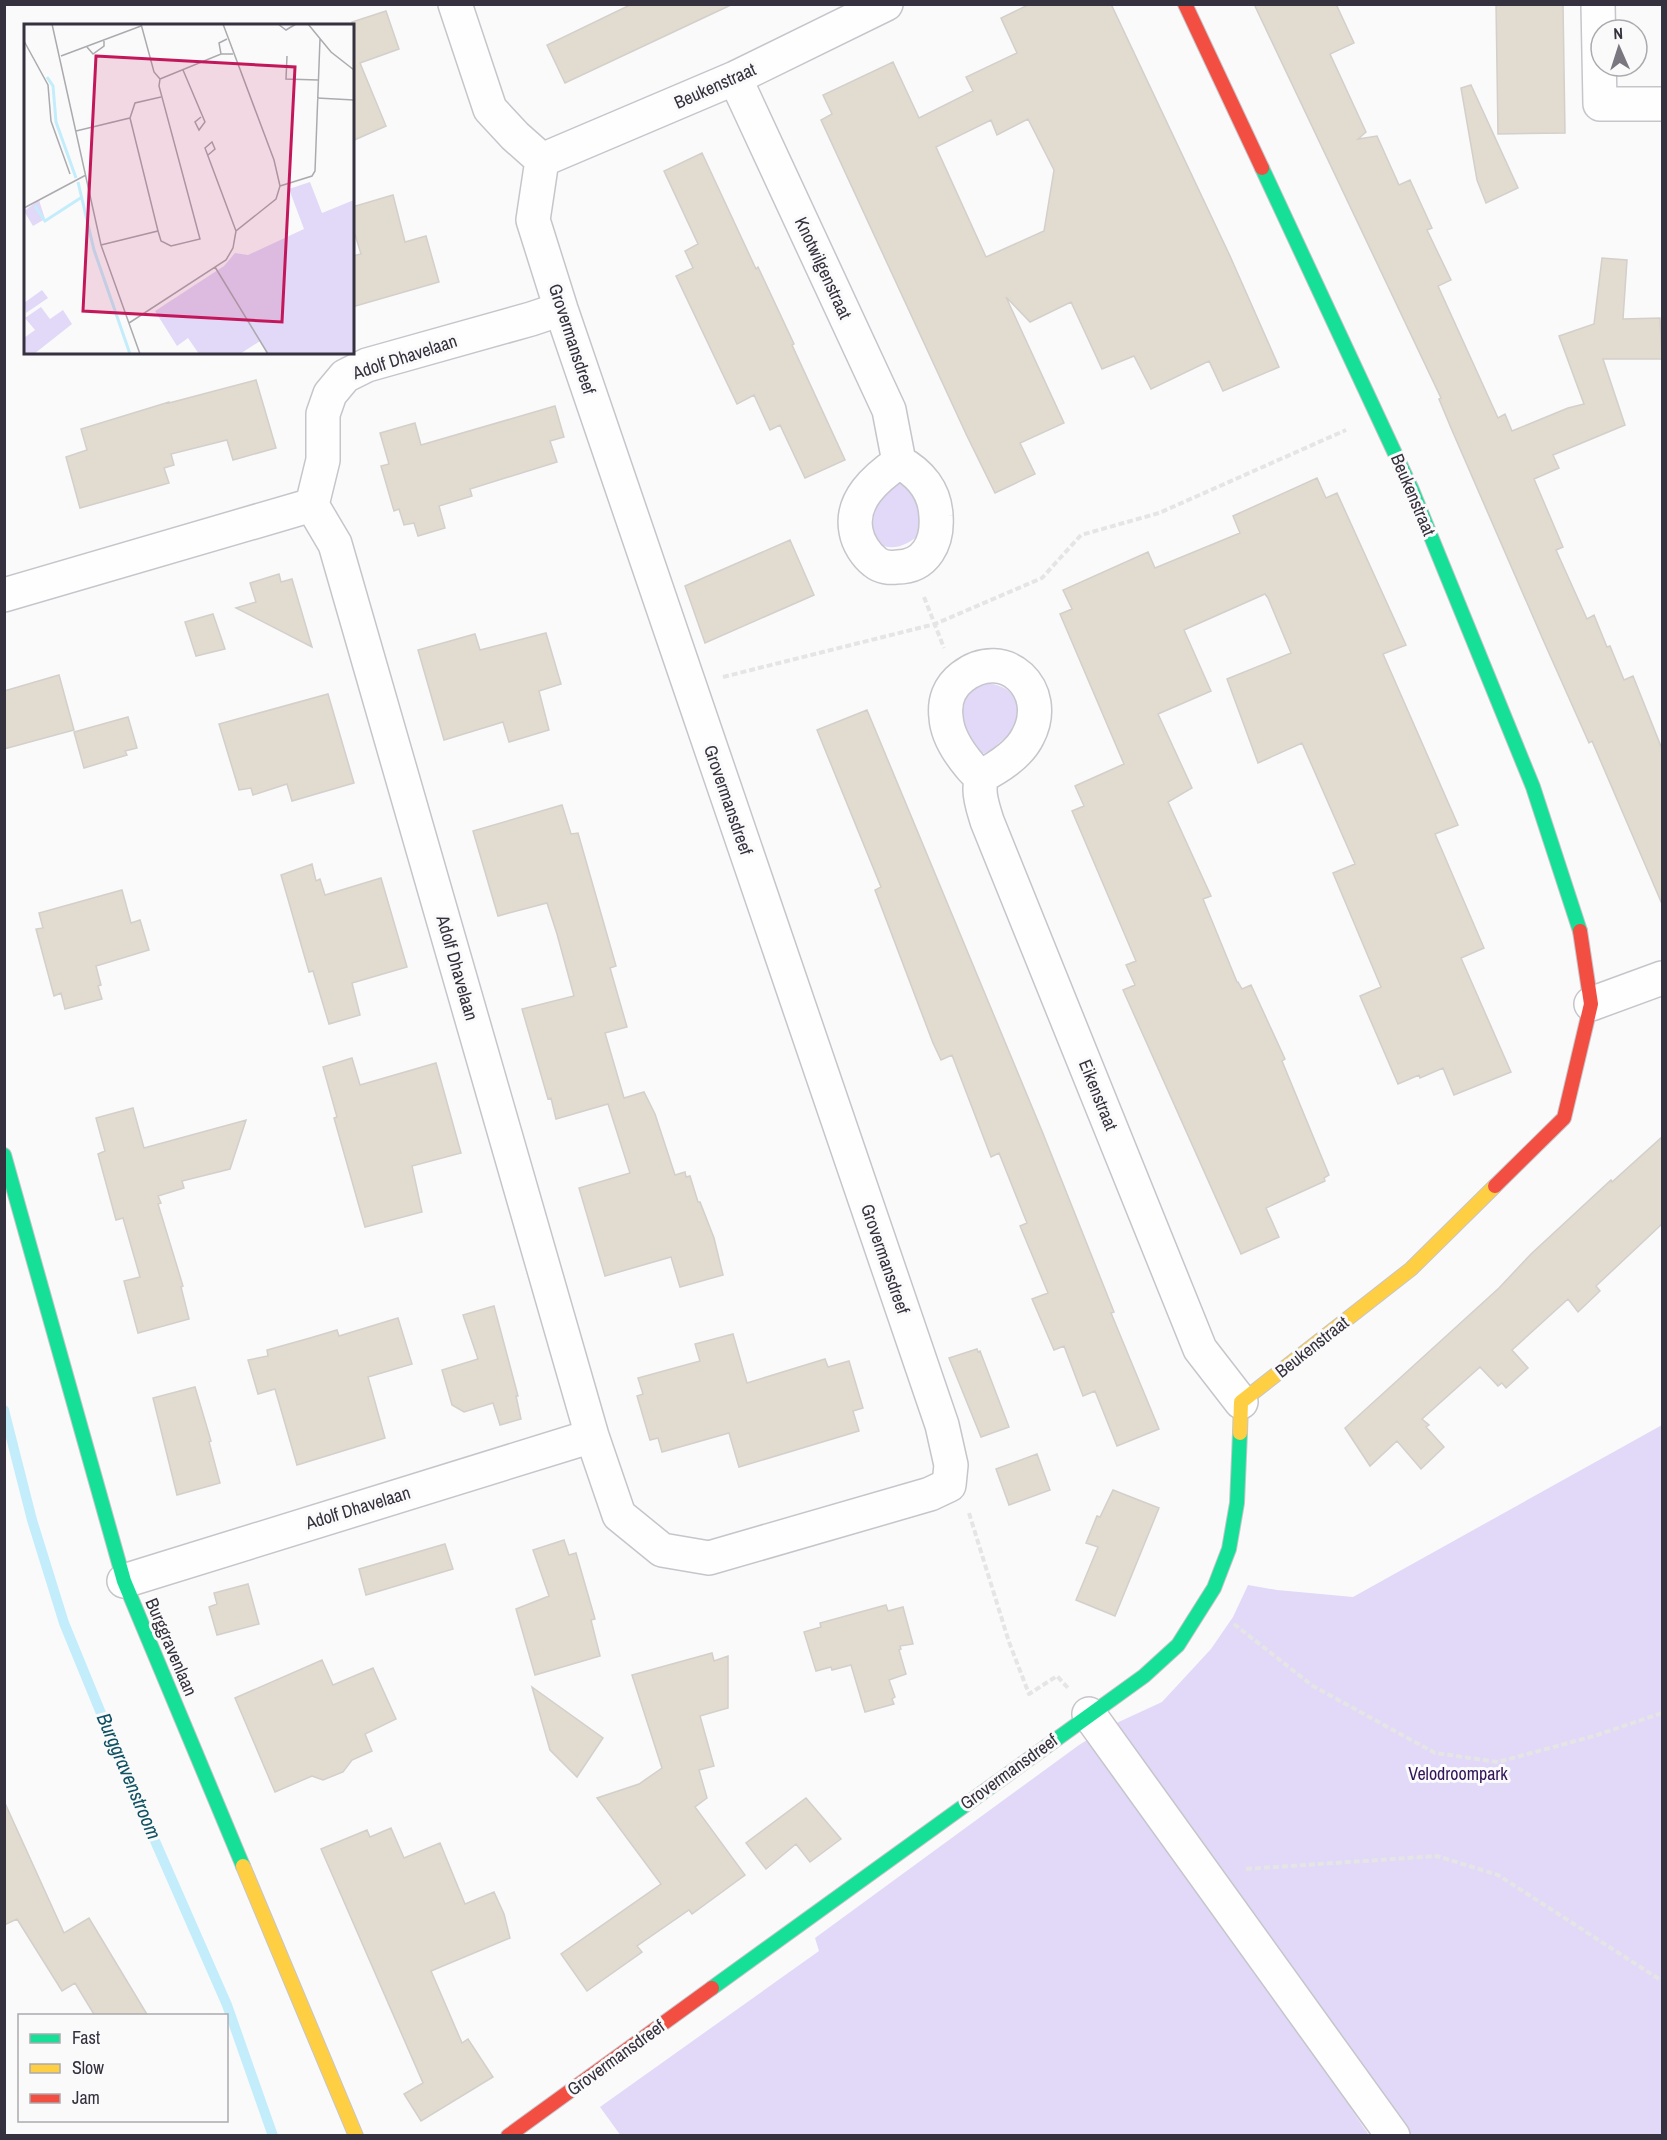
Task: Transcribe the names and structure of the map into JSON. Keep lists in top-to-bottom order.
{
  "streets": {
    "street": [
      "Beukenstraat",
      "Knotwilgenstraat",
      "Grovermansdreef",
      "Adolf Dhavelaan",
      "Eikenstraat",
      "Burggravenlaan"
    ]
  },
  "crossings": [
    ["Beukenstraat", "Knotwilgenstraat"],
    ["Beukenstraat", "Grovermansdreef"],
    ["Beukenstraat", "Eikenstraat"],
    ["Grovermansdreef", "Adolf Dhavelaan"],
    ["Adolf Dhavelaan", "Burggravenlaan"]
  ],
  "water": ["Burggravenstroom"],
  "parks": ["Velodroompark"],
  "legend": ["Fast", "Slow", "Jam"],
  "north": "top"
}
